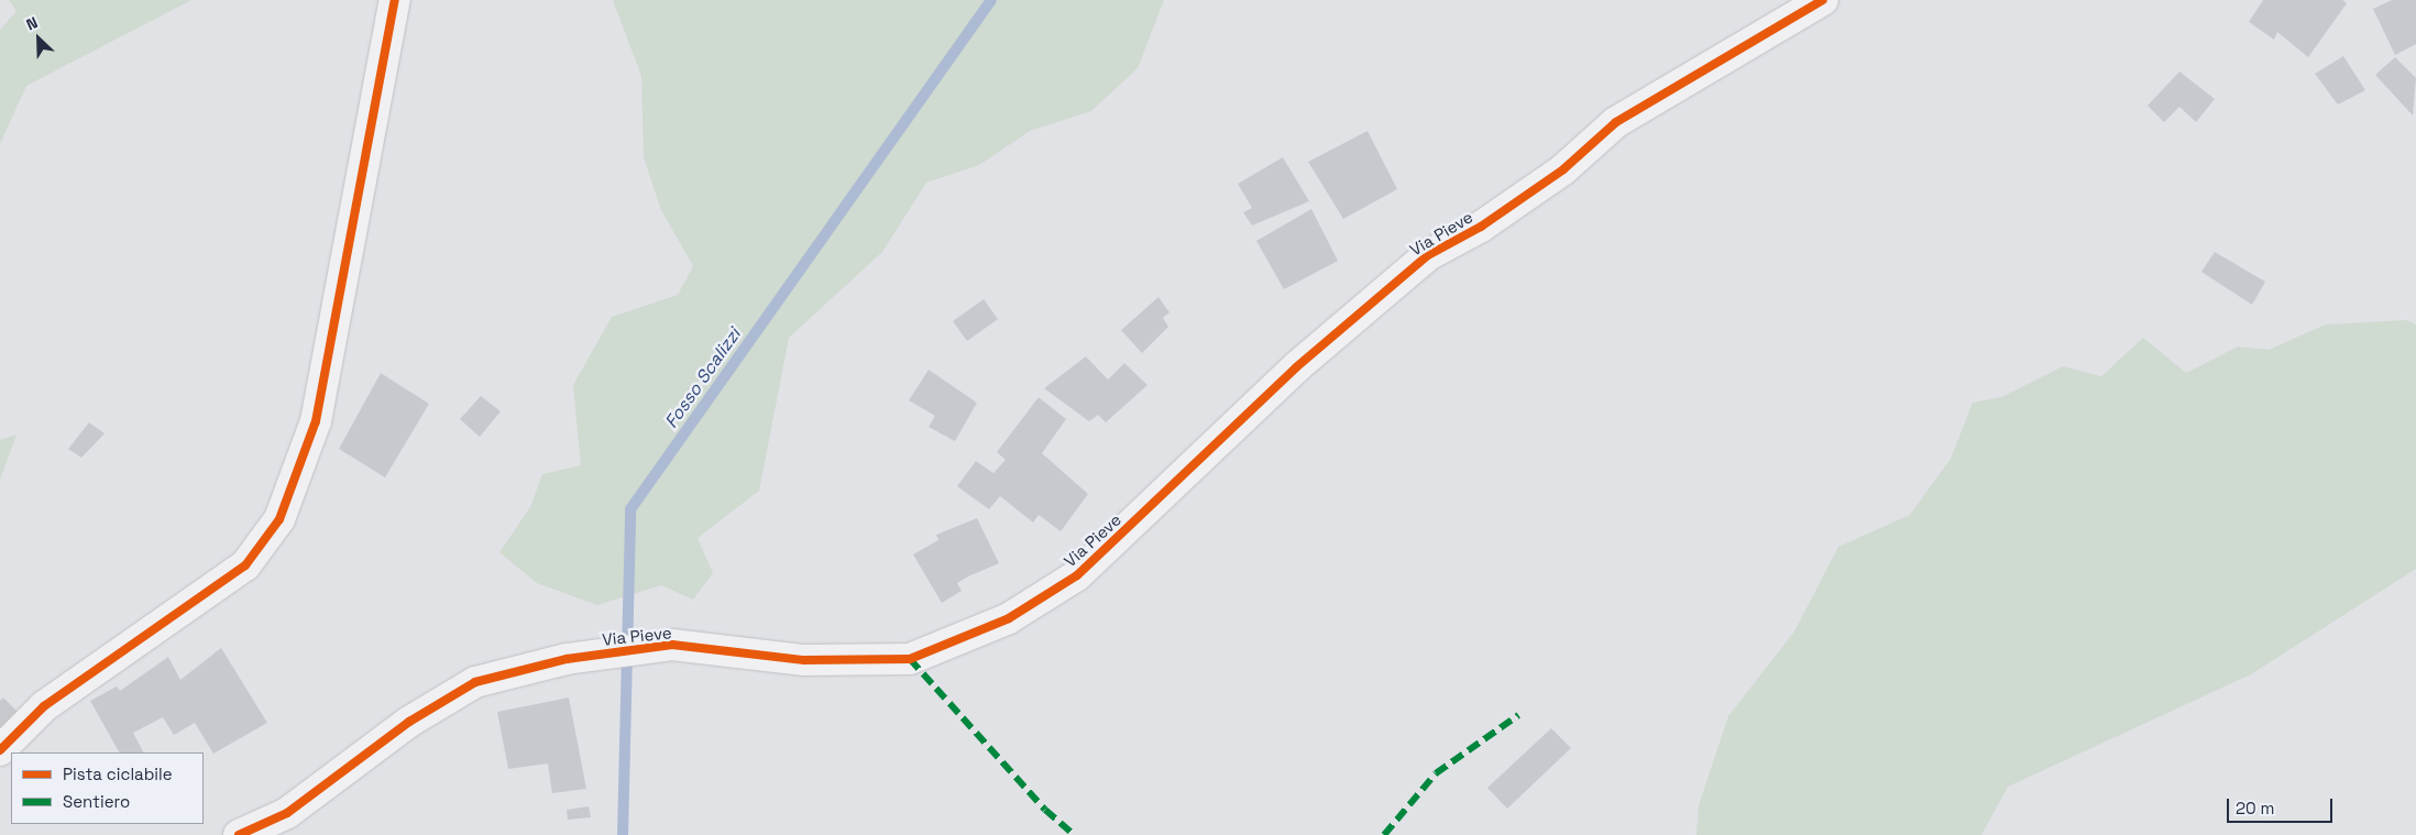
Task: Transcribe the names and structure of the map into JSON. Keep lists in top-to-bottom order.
{
  "streets": {
    "street": ["Via Pieve"]
  },
  "water": ["Fosso Scalizzi"],
  "legend": ["Pista ciclabile", "Sentiero"],
  "scale_bar": "20 m",
  "north": "top left"
}
